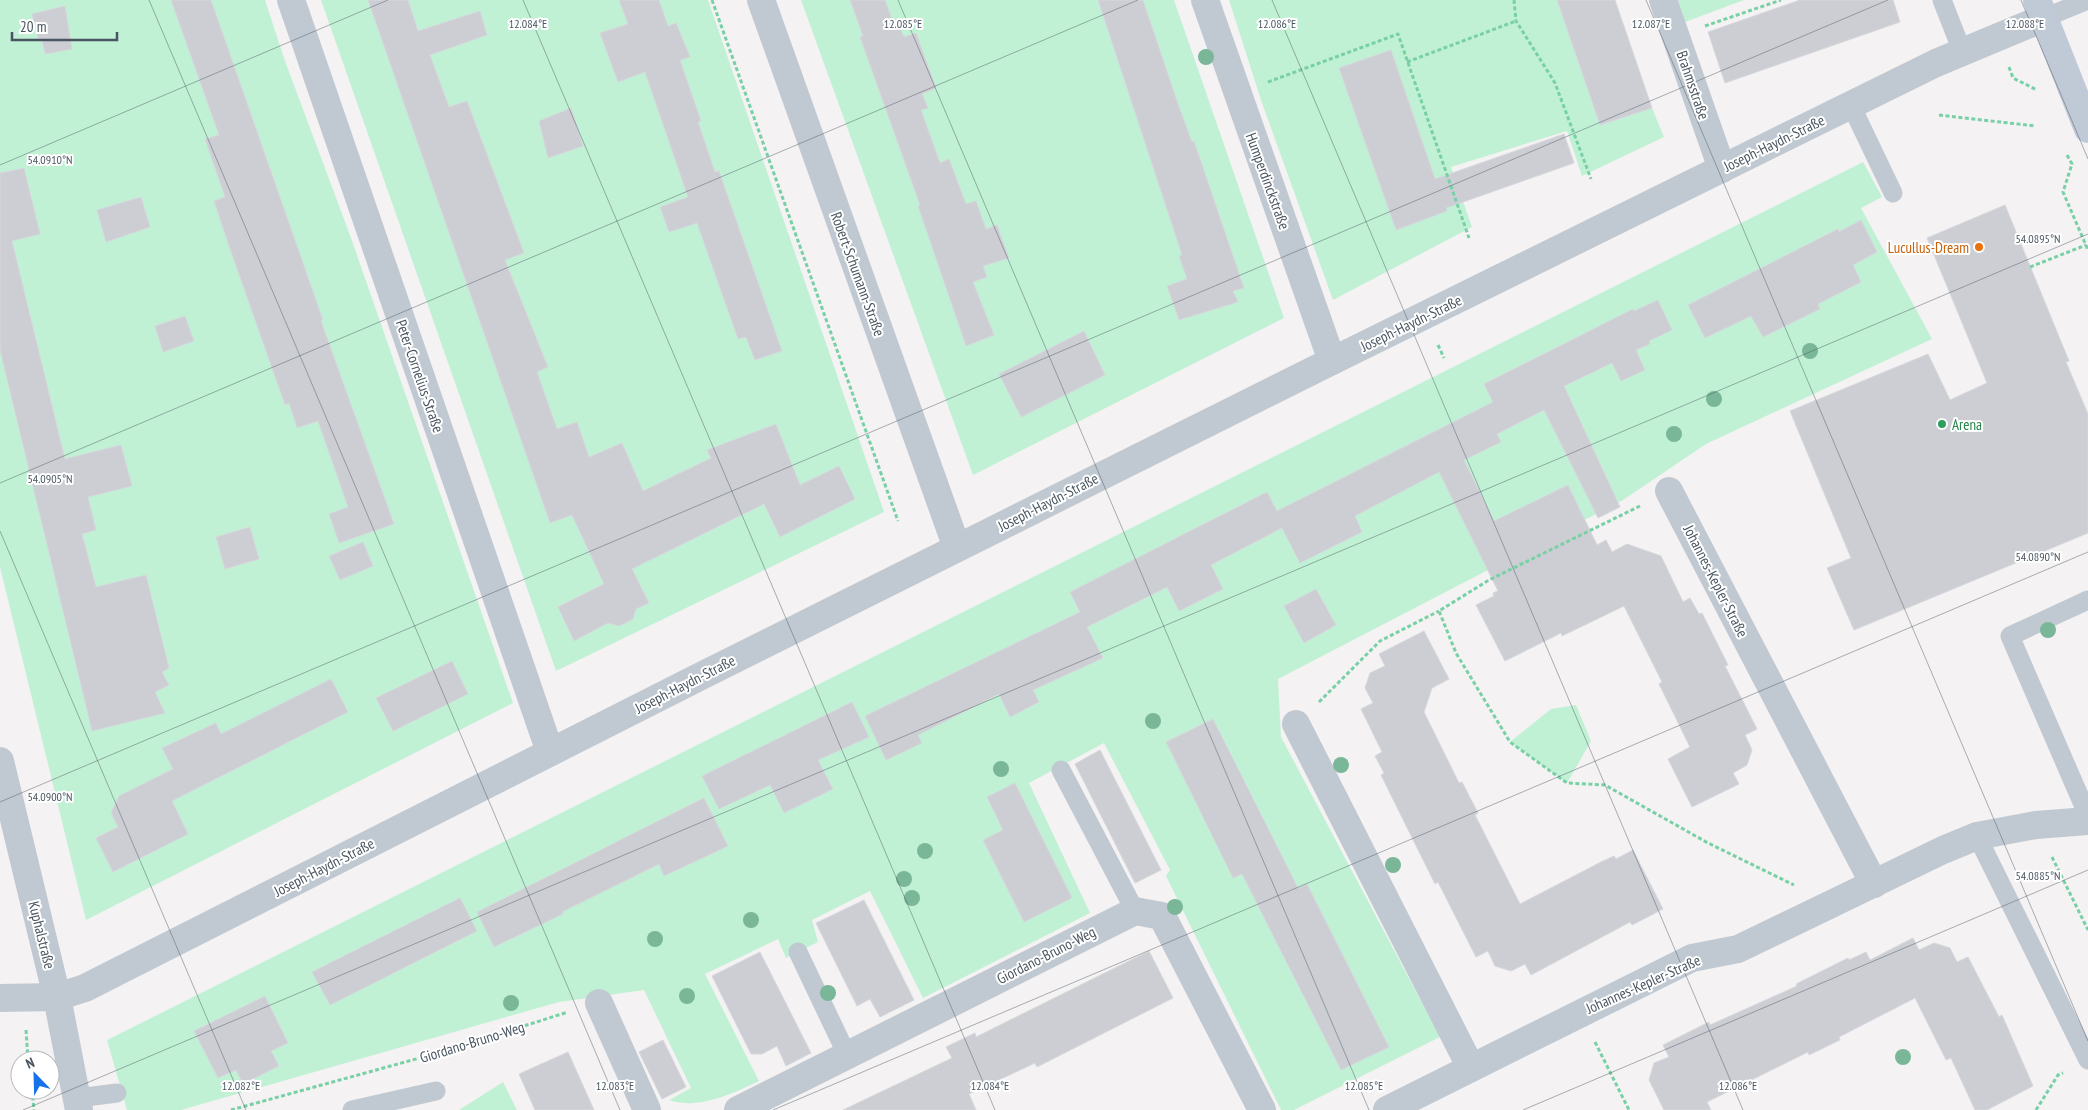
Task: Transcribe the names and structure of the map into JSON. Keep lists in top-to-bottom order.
{
  "streets": {
    "street": [
      "Brahmsstraße",
      "Joseph-Haydn-Straße",
      "Humperdinckstraße",
      "Robert-Schumann-Straße",
      "Peter-Cornelius-Straße",
      "Johannes-Kepler-Straße",
      "Kuphalstraße",
      "Giordano-Bruno-Weg"
    ]
  },
  "crossings": [
    ["Brahmsstraße", "Joseph-Haydn-Straße"],
    ["Joseph-Haydn-Straße", "Humperdinckstraße"],
    ["Joseph-Haydn-Straße", "Robert-Schumann-Straße"],
    ["Joseph-Haydn-Straße", "Peter-Cornelius-Straße"],
    ["Joseph-Haydn-Straße", "Kuphalstraße"]
  ],
  "places": ["Lucullus-Dream", "Arena"],
  "scale_bar": "20 m",
  "north": "top left",
  "coordinates": [
    "12.084°E",
    "12.085°E",
    "12.086°E",
    "12.087°E",
    "12.088°E",
    "54.0910°N",
    "54.0895°N",
    "54.0905°N",
    "54.0890°N",
    "54.0900°N",
    "54.0885°N",
    "12.082°E",
    "12.083°E"
  ]
}
